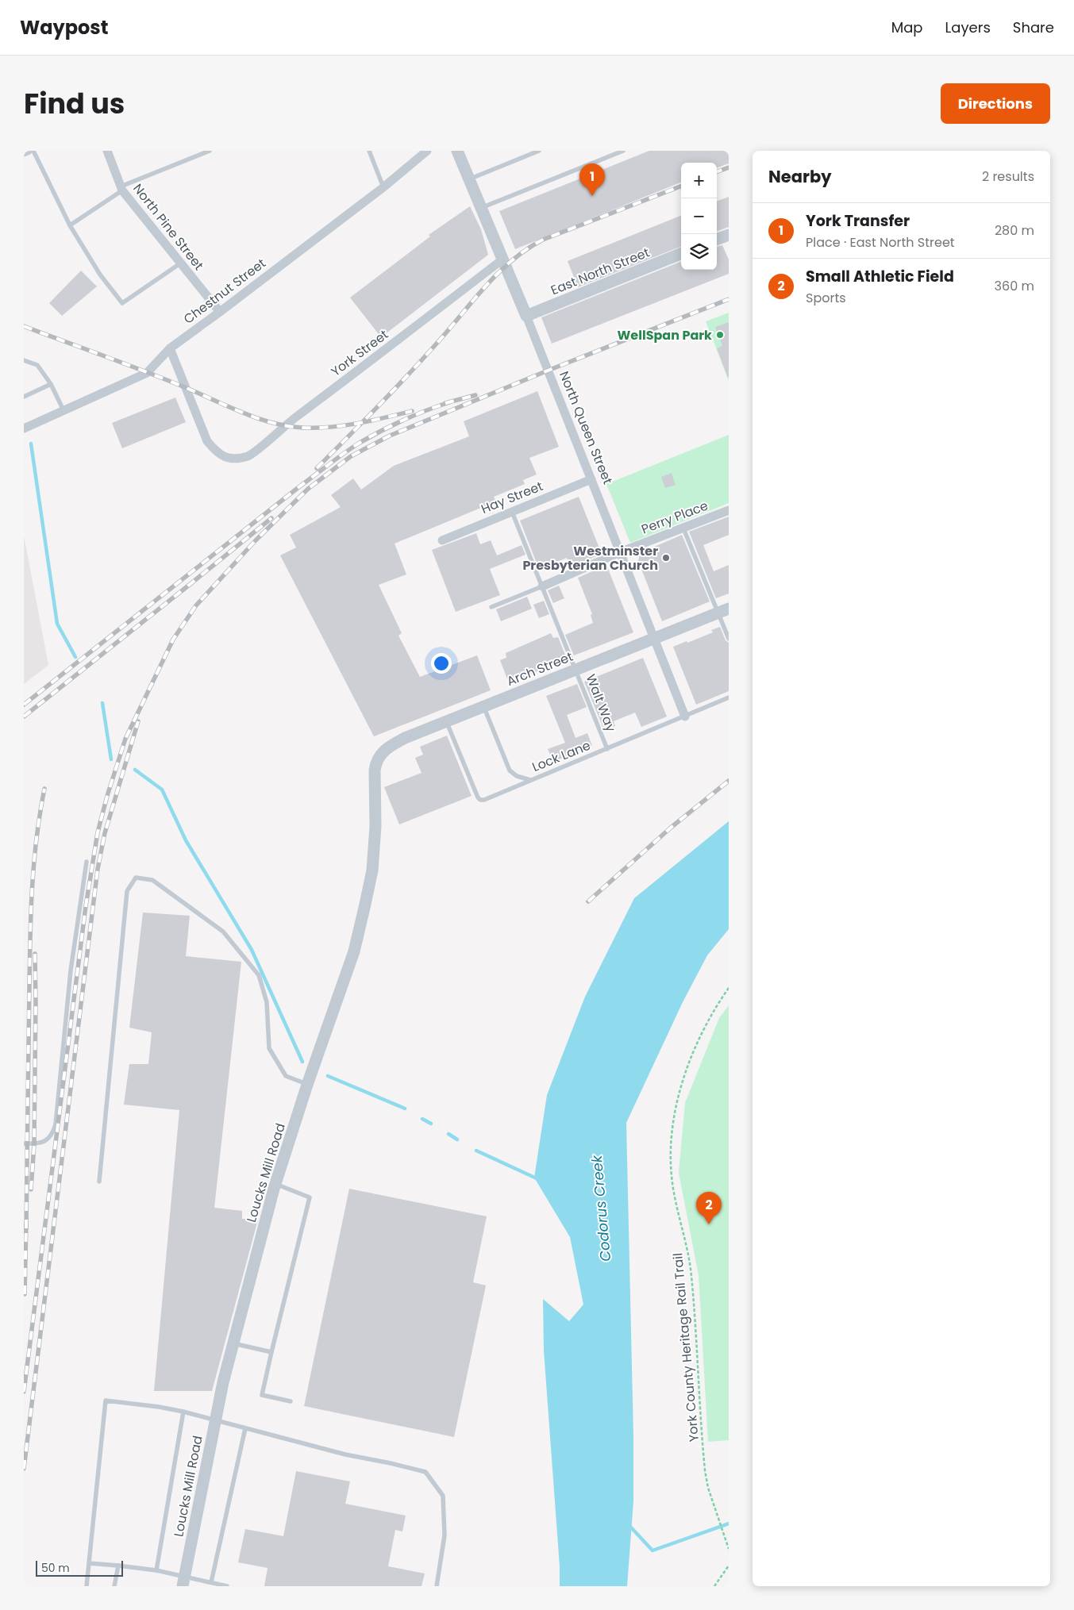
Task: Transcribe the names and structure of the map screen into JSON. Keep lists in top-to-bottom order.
{
  "streets": {
    "street": [
      "North Pine Street",
      "East North Street",
      "Chestnut Street",
      "York Street",
      "North Queen Street",
      "Hay Street",
      "Perry Place",
      "Arch Street",
      "Loucks Mill Road"
    ],
    "lane": ["Walt Way", "Lock Lane"],
    "path": ["York County Heritage Rail Trail"]
  },
  "crossings": [
    ["North Pine Street", "Chestnut Street"],
    ["East North Street", "North Queen Street"],
    ["Chestnut Street", "York Street"],
    ["York Street", "North Queen Street"],
    ["North Queen Street", "Hay Street"],
    ["North Queen Street", "Perry Place"],
    ["North Queen Street", "Arch Street"],
    ["North Queen Street", "Lock Lane"],
    ["Hay Street", "Walt Way"],
    ["Perry Place", "Walt Way"],
    ["Arch Street", "Walt Way"],
    ["Arch Street", "Lock Lane"],
    ["Arch Street", "Loucks Mill Road"],
    ["Walt Way", "Lock Lane"]
  ],
  "water": ["Codorus Creek"],
  "places": ["WellSpan Park", "Westminster Presbyterian Church"],
  "scale_bar": "50 m",
  "page": {
    "header": "Waypost",
    "nav": ["Map", "Layers", "Share"],
    "title": "Find us",
    "buttons": "Directions",
    "heading": ["Nearby", "2 results"],
    "map_buttons": ["+", "−"],
    "pins": ["1", "2"],
    "list": [
      {
        "mark": "1",
        "name": "York Transfer",
        "note": "Place · East North Street",
        "value": "280 m"
      },
      {
        "mark": "2",
        "name": "Small Athletic Field",
        "note": "Sports",
        "value": "360 m"
      }
    ],
    "scale": "50 m"
  }
}
